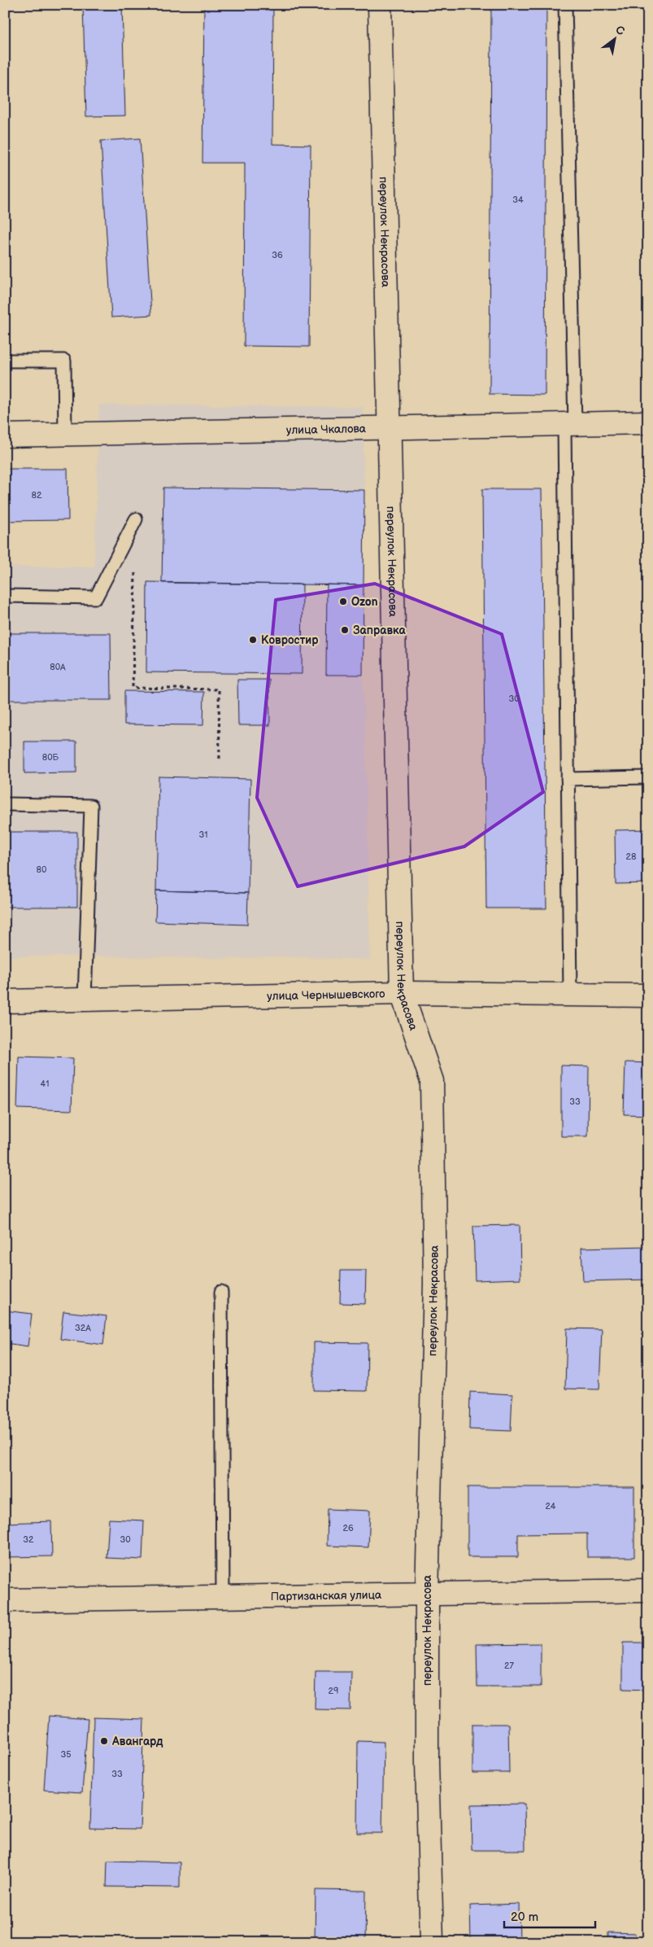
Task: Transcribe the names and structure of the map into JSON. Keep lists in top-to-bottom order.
{
  "streets": {
    "street": [
      "переулок Некрасова",
      "улица Чкалова",
      "улица Чернышевского",
      "Партизанская улица"
    ]
  },
  "crossings": [
    ["переулок Некрасова", "улица Чкалова"],
    ["переулок Некрасова", "улица Чернышевского"],
    ["переулок Некрасова", "Партизанская улица"]
  ],
  "places": [
    "Ozon",
    "Заправка",
    "Ковростир",
    "Авангард"
  ],
  "house_numbers": [
    "34",
    "36",
    "82",
    "80А",
    "30",
    "80Б",
    "31",
    "28",
    "80",
    "41",
    "33",
    "32А",
    "24",
    "26",
    "32",
    "30",
    "27",
    "29",
    "35",
    "33"
  ],
  "scale_bar": "20 m",
  "north": "top right"
}
